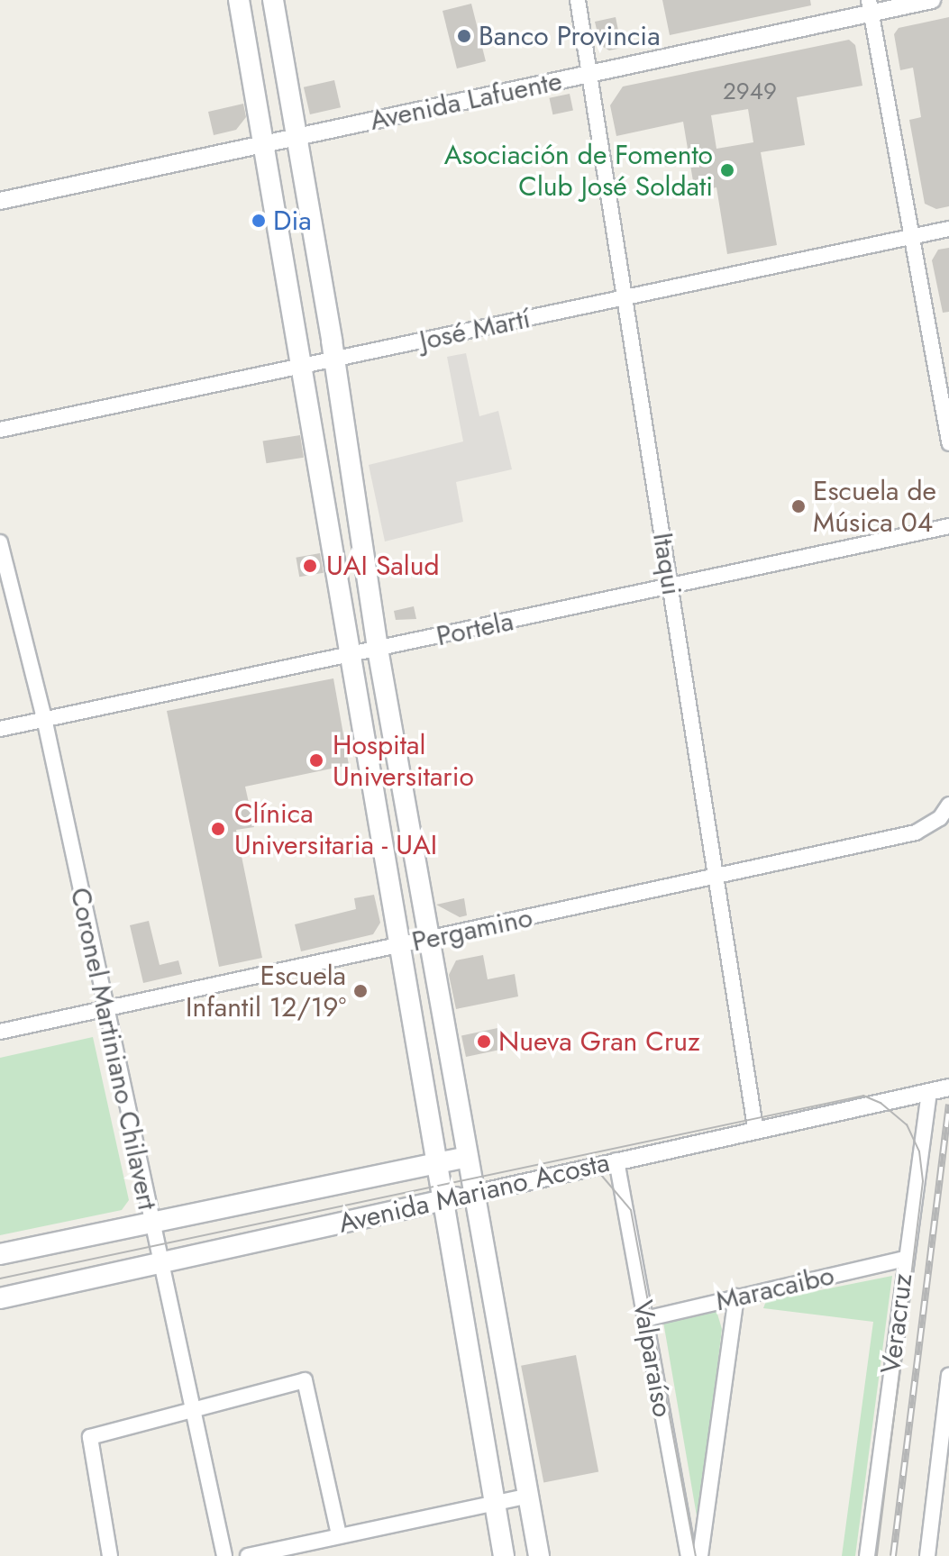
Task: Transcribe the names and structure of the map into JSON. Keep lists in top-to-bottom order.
{
  "streets": {
    "main road": ["Avenida Mariano Acosta"],
    "street": [
      "Avenida Lafuente",
      "José Martí",
      "Itaqui",
      "Portela",
      "Pergamino",
      "Coronel Martiniano Chilavert",
      "Maracaibo",
      "Veracruz",
      "Valparaíso"
    ]
  },
  "crossings": [
    ["Avenida Lafuente", "Itaqui"],
    ["José Martí", "Itaqui"],
    ["Itaqui", "Portela"],
    ["Itaqui", "Pergamino"],
    ["Itaqui", "Avenida Mariano Acosta"],
    ["Portela", "Coronel Martiniano Chilavert"],
    ["Pergamino", "Coronel Martiniano Chilavert"],
    ["Coronel Martiniano Chilavert", "Avenida Mariano Acosta"],
    ["Avenida Mariano Acosta", "Veracruz"],
    ["Avenida Mariano Acosta", "Valparaíso"],
    ["Maracaibo", "Veracruz"],
    ["Maracaibo", "Valparaíso"]
  ],
  "places": [
    "Banco Provincia",
    "Asociación de Fomento Club José Soldati",
    "Dia",
    "Escuela de Música 04",
    "UAI Salud",
    "Hospital Universitario",
    "Clínica Universitaria - UAI",
    "Escuela Infantil 12/19°",
    "Nueva Gran Cruz"
  ],
  "house_numbers": ["2949"]
}
